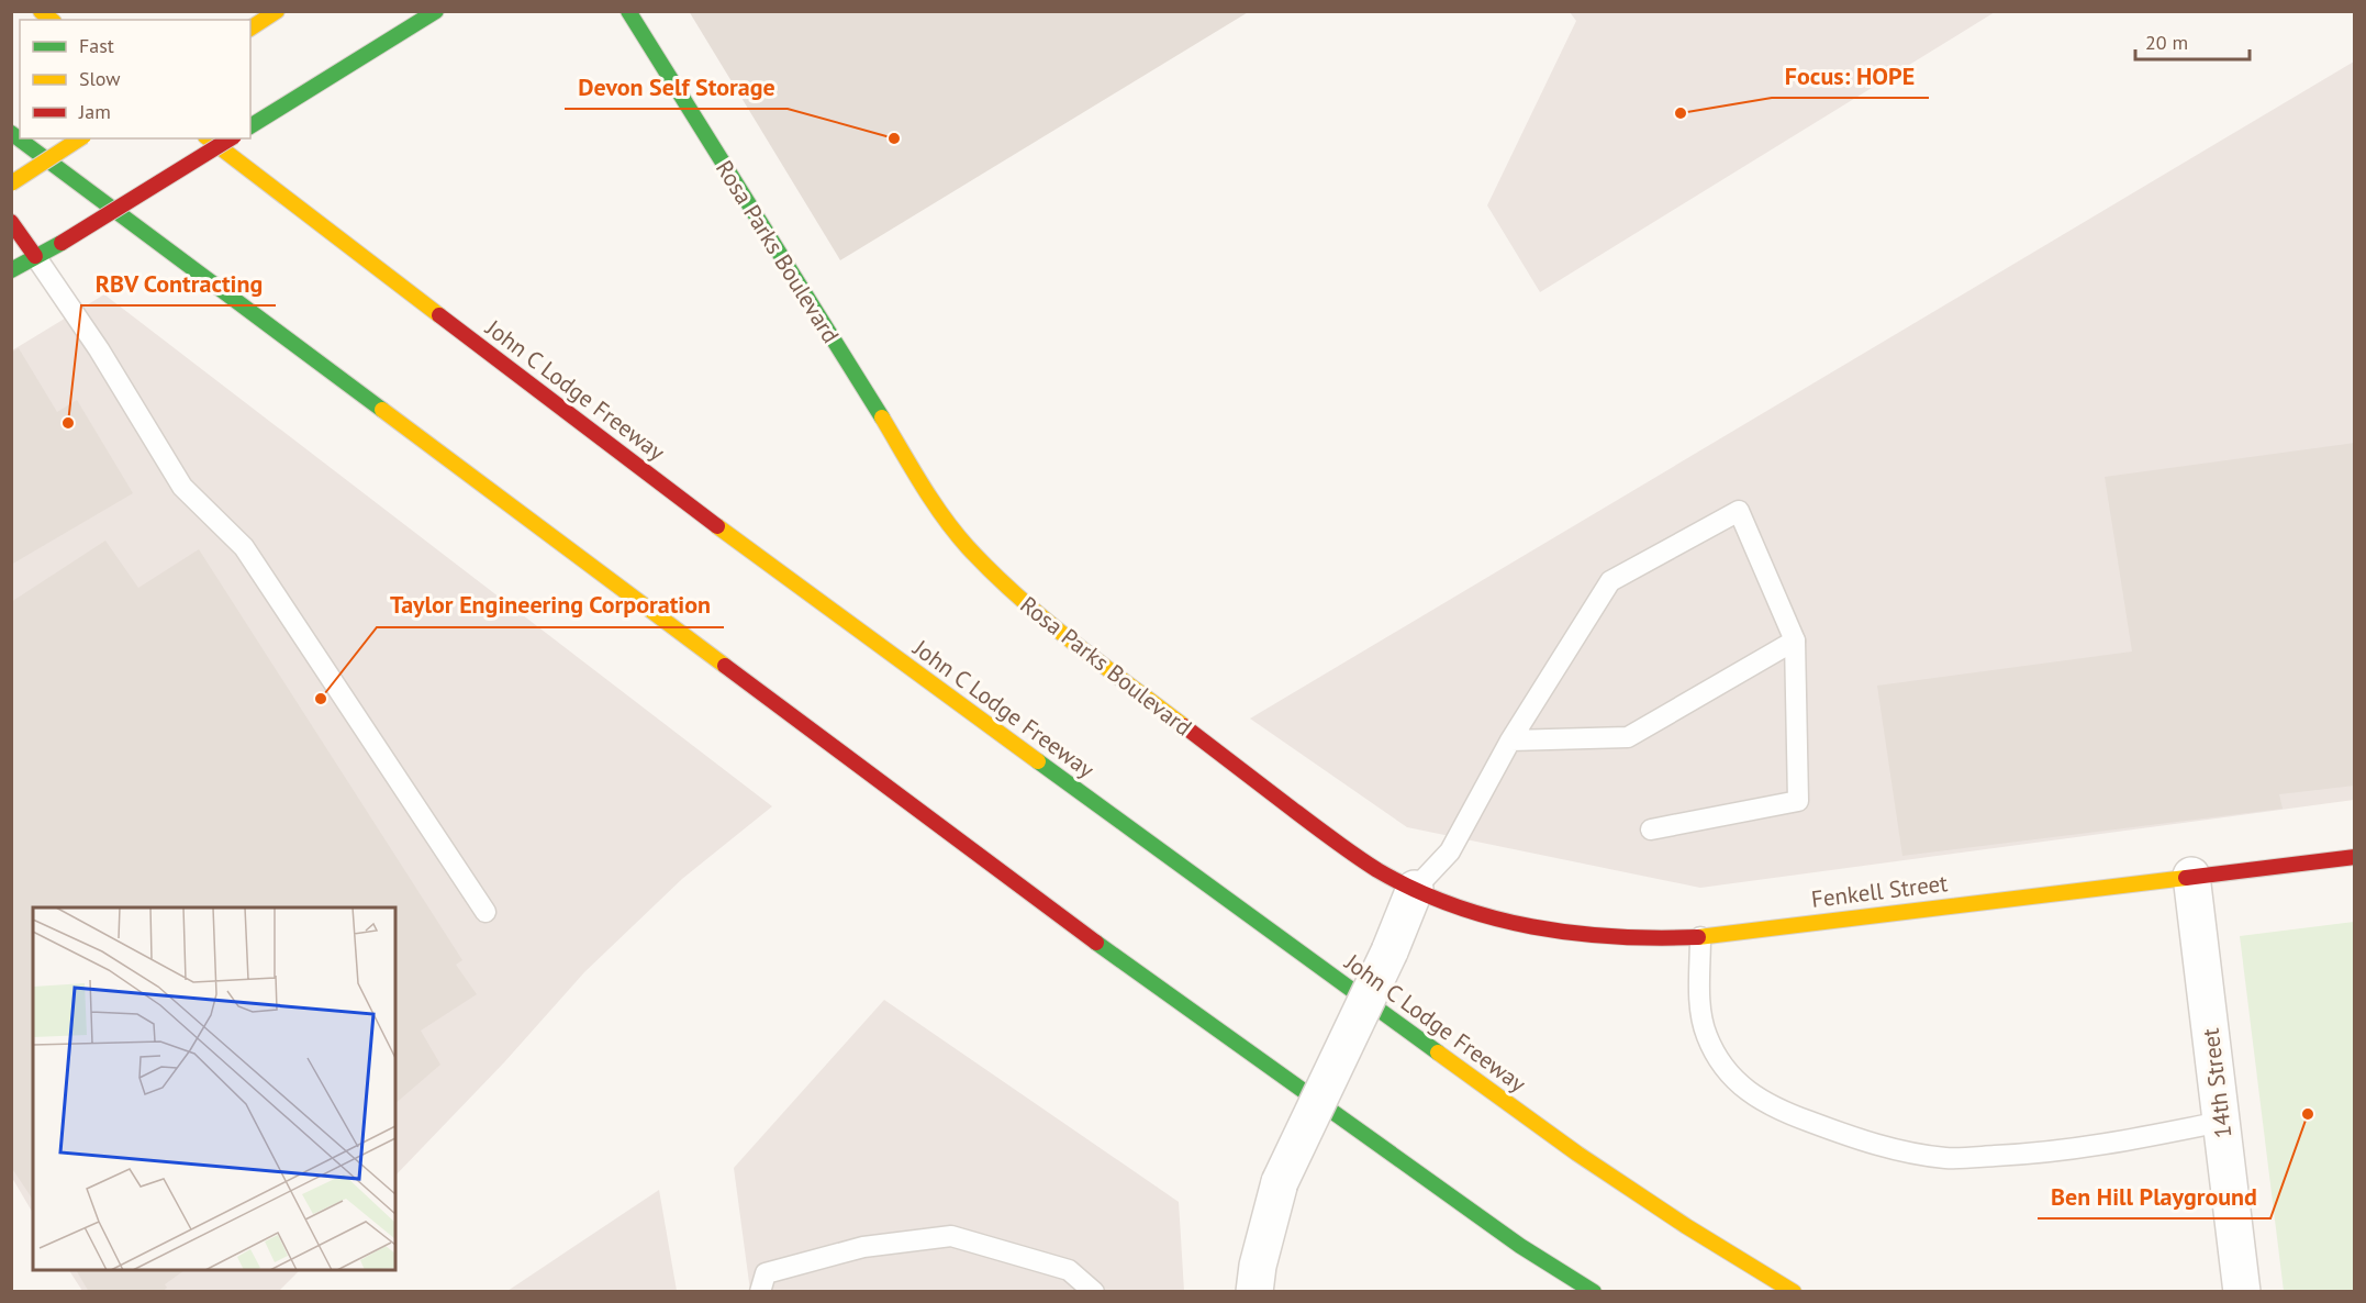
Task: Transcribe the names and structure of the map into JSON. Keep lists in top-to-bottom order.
{
  "streets": {
    "main road": ["Rosa Parks Boulevard", "John C Lodge Freeway", "Fenkell Street"],
    "street": ["14th Street"]
  },
  "crossings": [
    ["Rosa Parks Boulevard", "Fenkell Street"],
    ["Fenkell Street", "14th Street"]
  ],
  "places": [
    "Focus: HOPE",
    "Devon Self Storage",
    "RBV Contracting",
    "Taylor Engineering Corporation",
    "Ben Hill Playground"
  ],
  "legend": ["Fast", "Slow", "Jam"],
  "scale_bar": "20 m"
}
